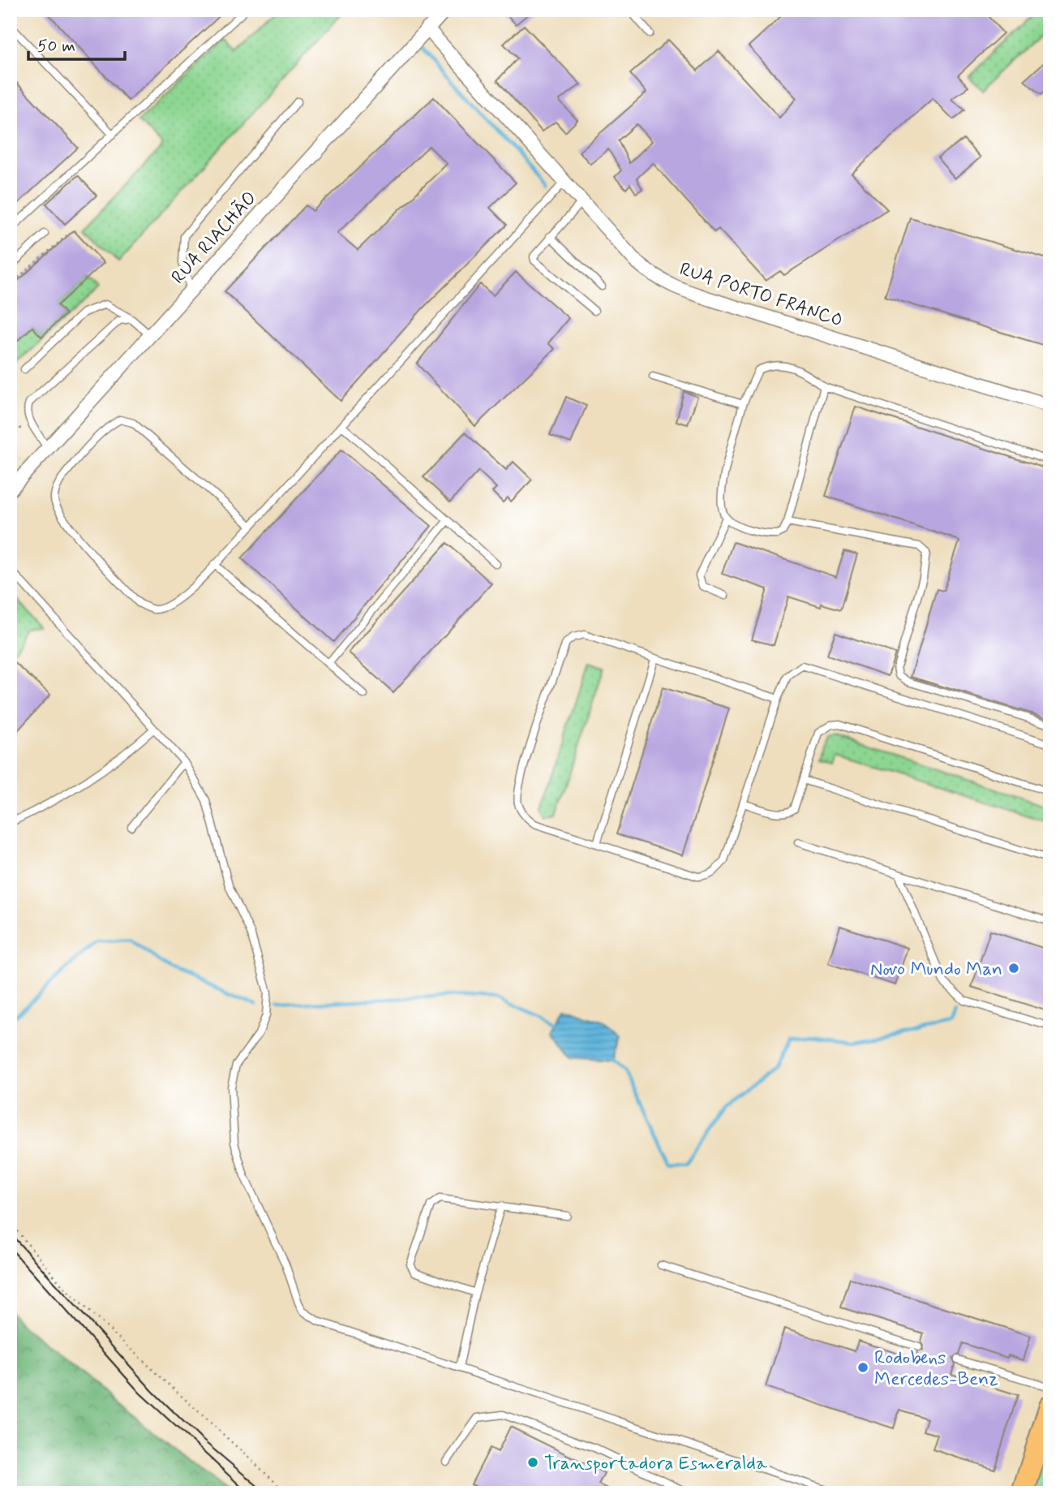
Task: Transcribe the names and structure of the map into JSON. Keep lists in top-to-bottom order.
{
  "streets": {
    "street": ["RUA RIACHÃO", "RUA PORTO FRANCO"]
  },
  "crossings": [
    ["RUA RIACHÃO", "RUA PORTO FRANCO"]
  ],
  "places": ["Novo Mundo Man", "Rodobens Mercedes-Benz", "Transportadora Esmeralda"],
  "scale_bar": "50 m"
}
